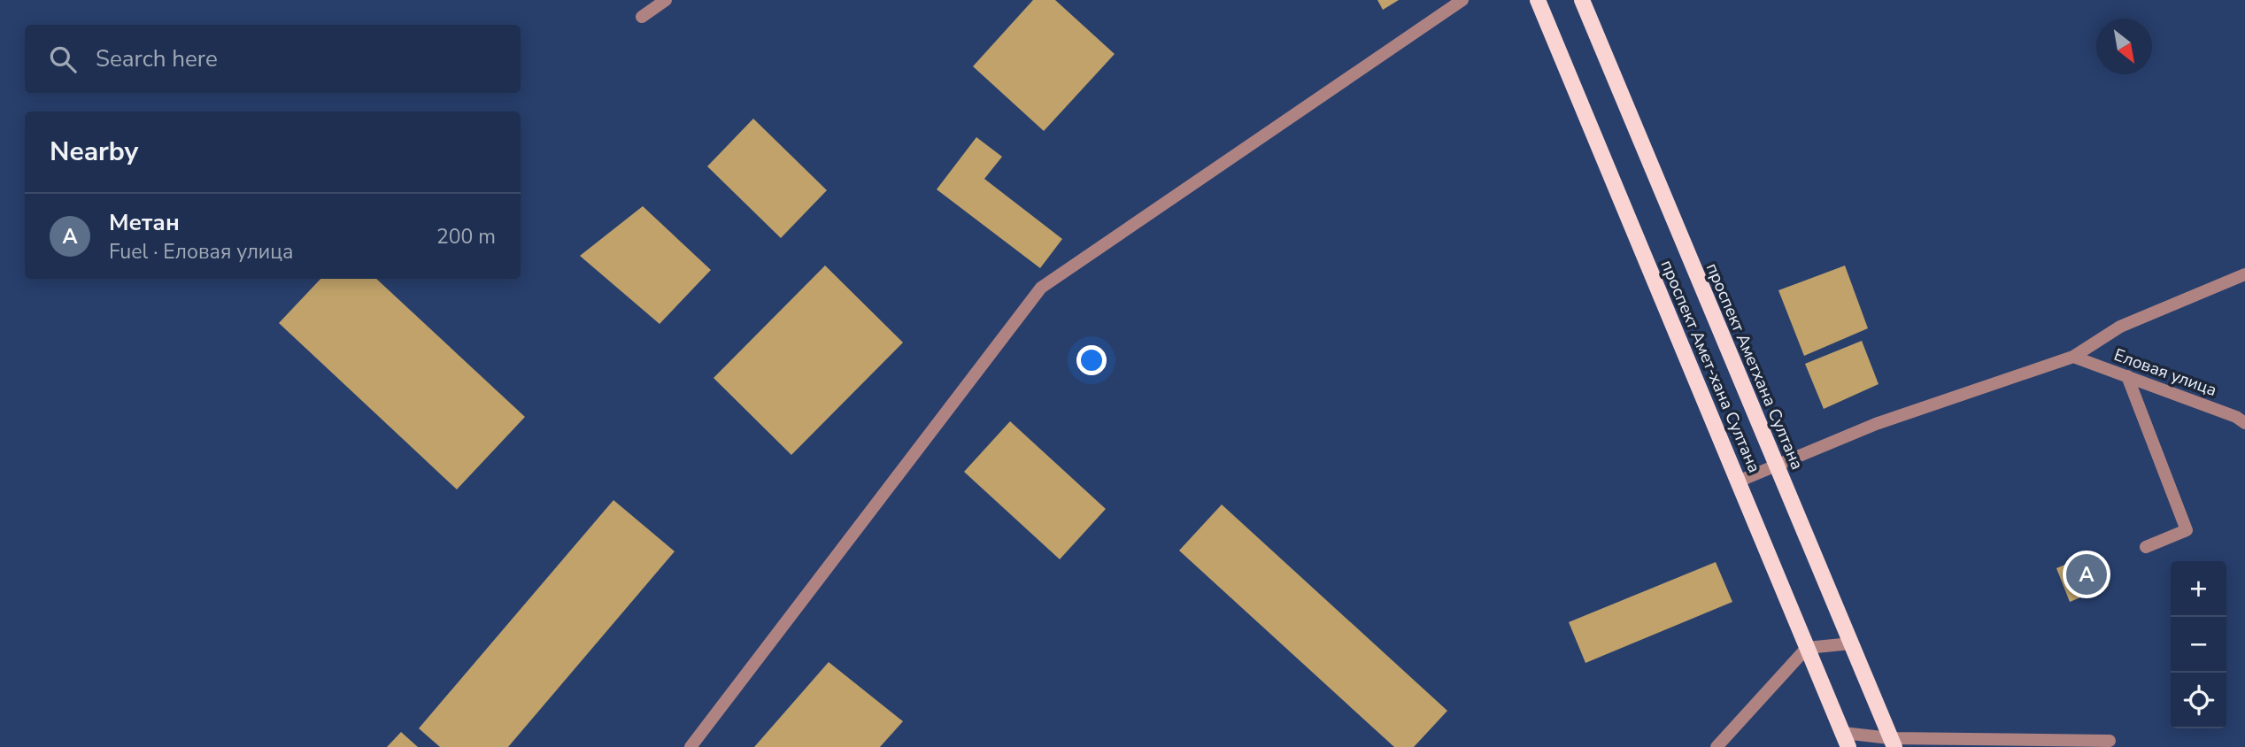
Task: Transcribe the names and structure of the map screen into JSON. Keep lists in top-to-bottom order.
{
  "streets": {
    "main road": ["проспект Амет-хана Султана", "проспект Аметхана Султана"],
    "street": ["Еловая улица"]
  },
  "north": "bottom right",
  "page": {
    "search": "Search here",
    "heading": "Nearby",
    "list": [
      {
        "mark": "A",
        "name": "Метан",
        "note": "Fuel · Еловая улица",
        "value": "200 m"
      }
    ],
    "pins": "A",
    "map_buttons": ["+", "−"]
  }
}
